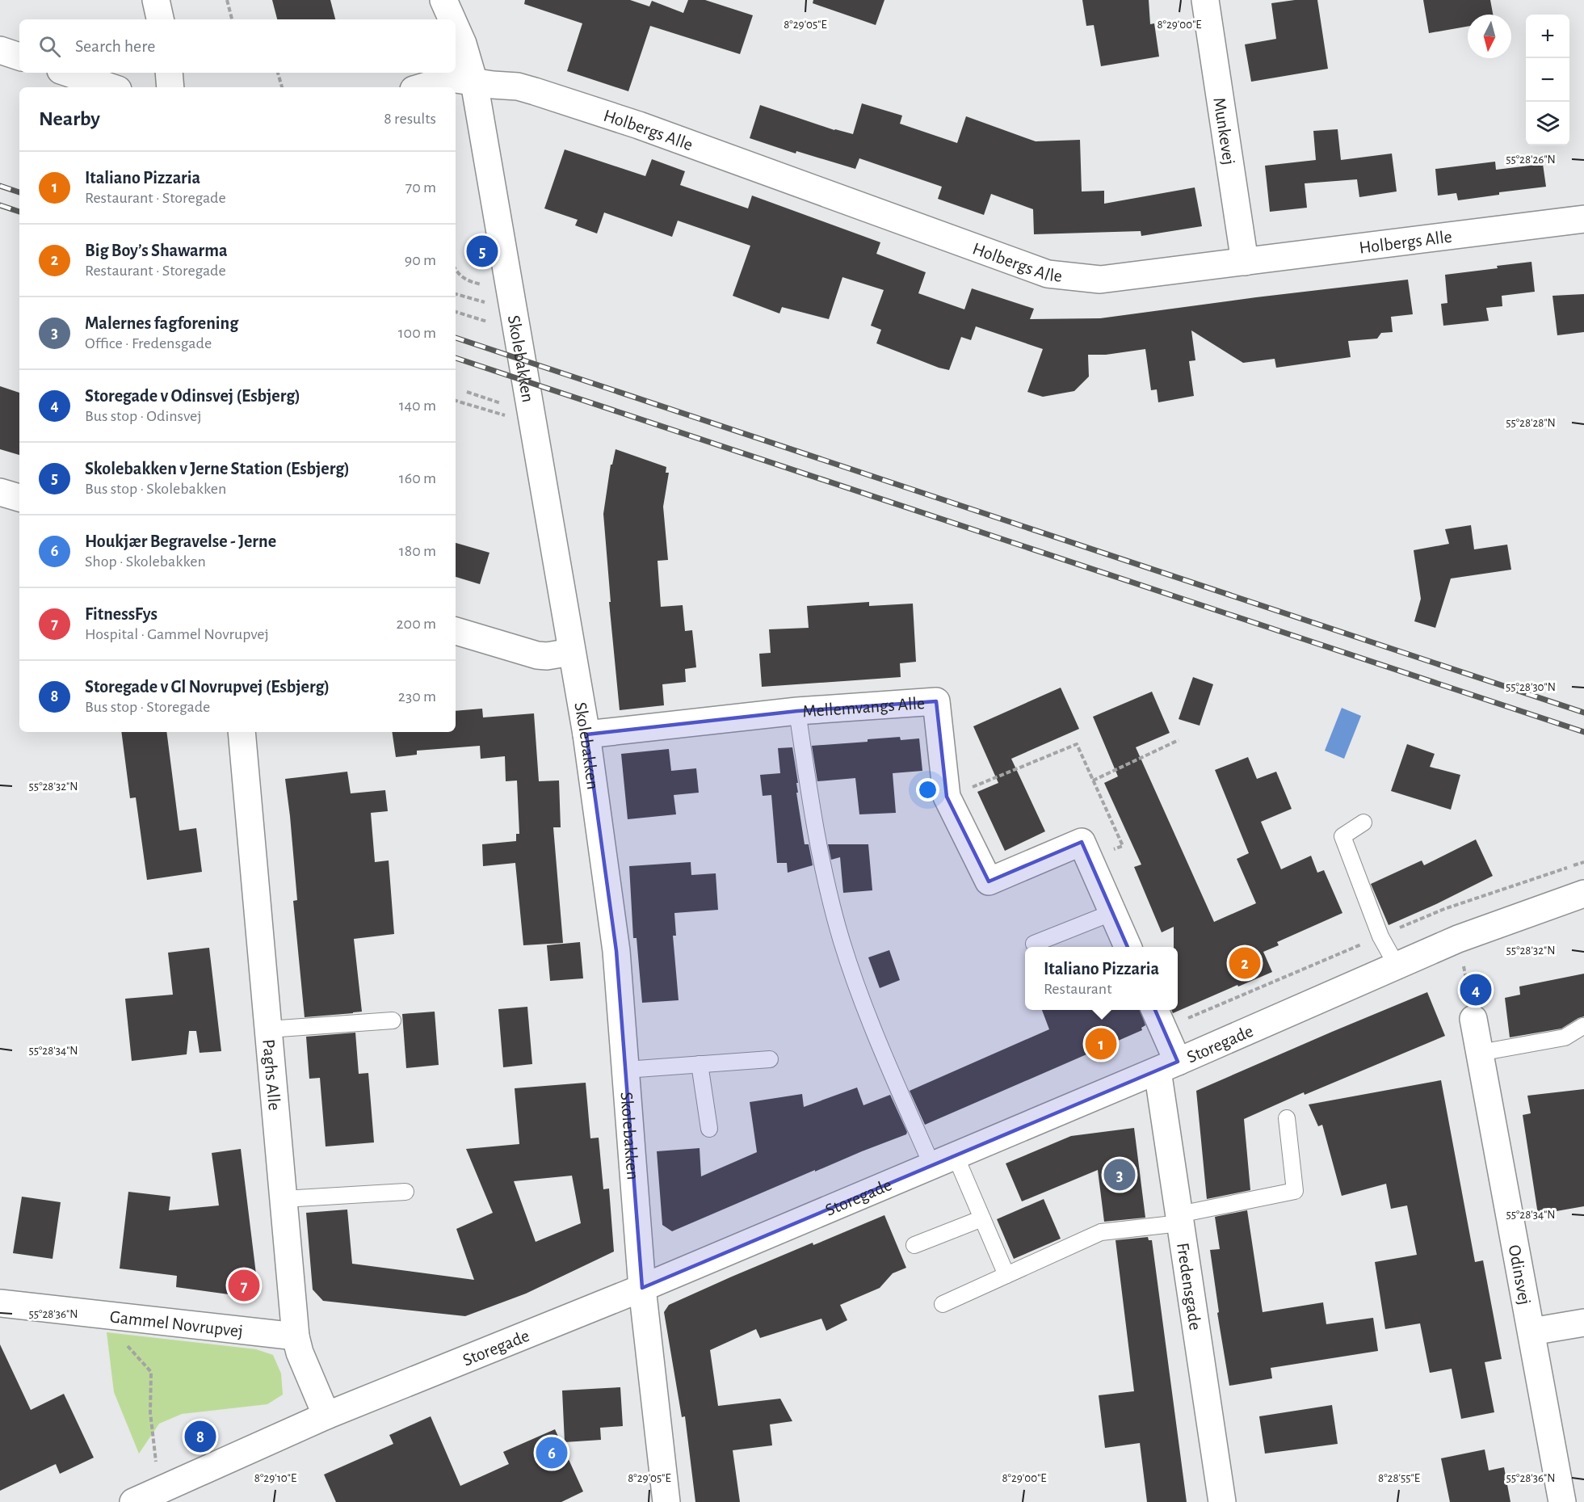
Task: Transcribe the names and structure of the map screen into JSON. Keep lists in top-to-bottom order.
{
  "streets": {
    "street": [
      "Holbergs Alle",
      "Munkevej",
      "Skolebakken",
      "Mellemvangs Alle",
      "Storegade",
      "Paghs Alle",
      "Odinsvej",
      "Fredensgade",
      "Gammel Novrupvej"
    ]
  },
  "crossings": [
    ["Holbergs Alle", "Munkevej"],
    ["Holbergs Alle", "Skolebakken"],
    ["Skolebakken", "Mellemvangs Alle"],
    ["Skolebakken", "Storegade"],
    ["Storegade", "Paghs Alle"],
    ["Storegade", "Fredensgade"],
    ["Paghs Alle", "Gammel Novrupvej"]
  ],
  "north": "bottom",
  "page": {
    "map_buttons": ["+", "−"],
    "search": "Search here",
    "heading": ["Nearby", "8 results"],
    "list": [
      {
        "mark": "1",
        "name": "Italiano Pizzaria",
        "note": "Restaurant · Storegade",
        "value": "70 m"
      },
      {
        "mark": "2",
        "name": "Big Boy’s Shawarma",
        "note": "Restaurant · Storegade",
        "value": "90 m"
      },
      {
        "mark": "3",
        "name": "Malernes fagforening",
        "note": "Office · Fredensgade",
        "value": "100 m"
      },
      {
        "mark": "4",
        "name": "Storegade v Odinsvej (Esbjerg)",
        "note": "Bus stop · Odinsvej",
        "value": "140 m"
      },
      {
        "mark": "5",
        "name": "Skolebakken v Jerne Station (Esbjerg)",
        "note": "Bus stop · Skolebakken",
        "value": "160 m"
      },
      {
        "mark": "6",
        "name": "Houkjær Begravelse - Jerne",
        "note": "Shop · Skolebakken",
        "value": "180 m"
      },
      {
        "mark": "7",
        "name": "FitnessFys",
        "note": "Hospital · Gammel Novrupvej",
        "value": "200 m"
      },
      {
        "mark": "8",
        "name": "Storegade v Gl Novrupvej (Esbjerg)",
        "note": "Bus stop · Storegade",
        "value": "230 m"
      }
    ],
    "pins": [
      "5",
      "2",
      "4",
      "1",
      "3",
      "7",
      "8",
      "6"
    ],
    "popup": ["Italiano Pizzaria", "Restaurant"]
  },
  "coordinates": [
    "8°29'05\"E",
    "8°29'00\"E",
    "55°28'26\"N",
    "55°28'28\"N",
    "55°28'30\"N",
    "55°28'32\"N",
    "55°28'34\"N",
    "55°28'36\"N",
    "8°29'10\"E",
    "8°28'55\"E"
  ]
}
